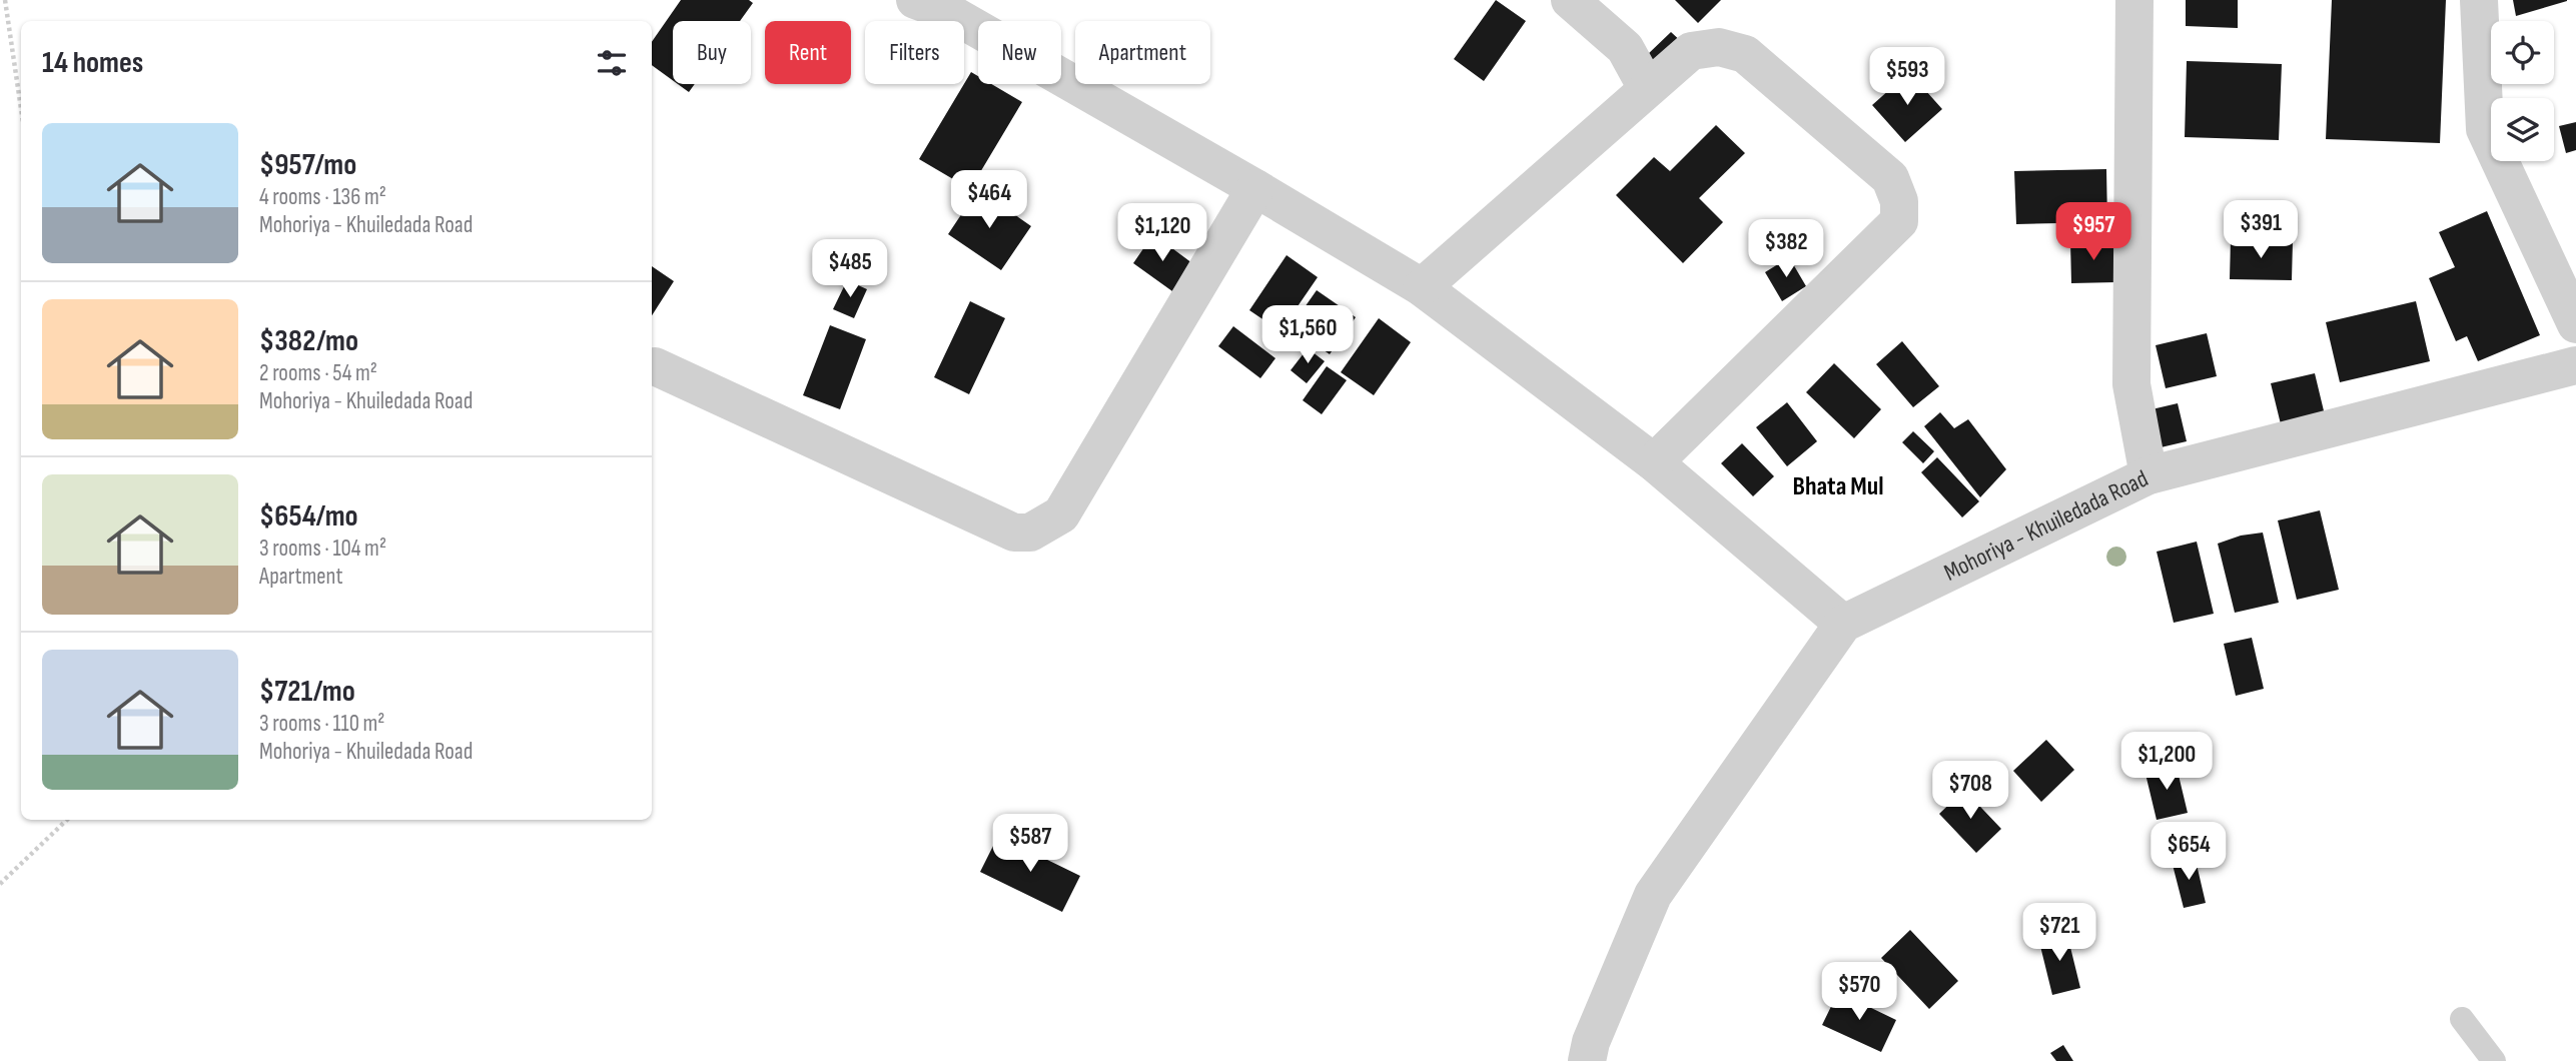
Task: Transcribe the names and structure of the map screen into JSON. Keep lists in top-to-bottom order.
{
  "streets": {
    "street": ["Mohoriya - Khuiledada Road"]
  },
  "districts": ["Bhata Mul"],
  "page": {
    "chip": [
      "Buy",
      "Rent",
      "Filters",
      "New",
      "Apartment"
    ],
    "heading": "14 homes",
    "price": [
      "$593",
      "$464",
      "$391",
      "$957",
      "$1,120",
      "$382",
      "$485",
      "$1,560",
      "$1,200",
      "$708",
      "$587",
      "$654",
      "$721",
      "$570"
    ],
    "list": [
      {
        "name": "$957/mo",
        "note": "4 rooms · 136 m² · Mohoriya - Khuiledada Road"
      },
      {
        "name": "$382/mo",
        "note": "2 rooms · 54 m² · Mohoriya - Khuiledada Road"
      },
      {
        "name": "$654/mo",
        "note": "3 rooms · 104 m² · Apartment"
      },
      {
        "name": "$721/mo",
        "note": "3 rooms · 110 m² · Mohoriya - Khuiledada Road"
      }
    ]
  }
}
